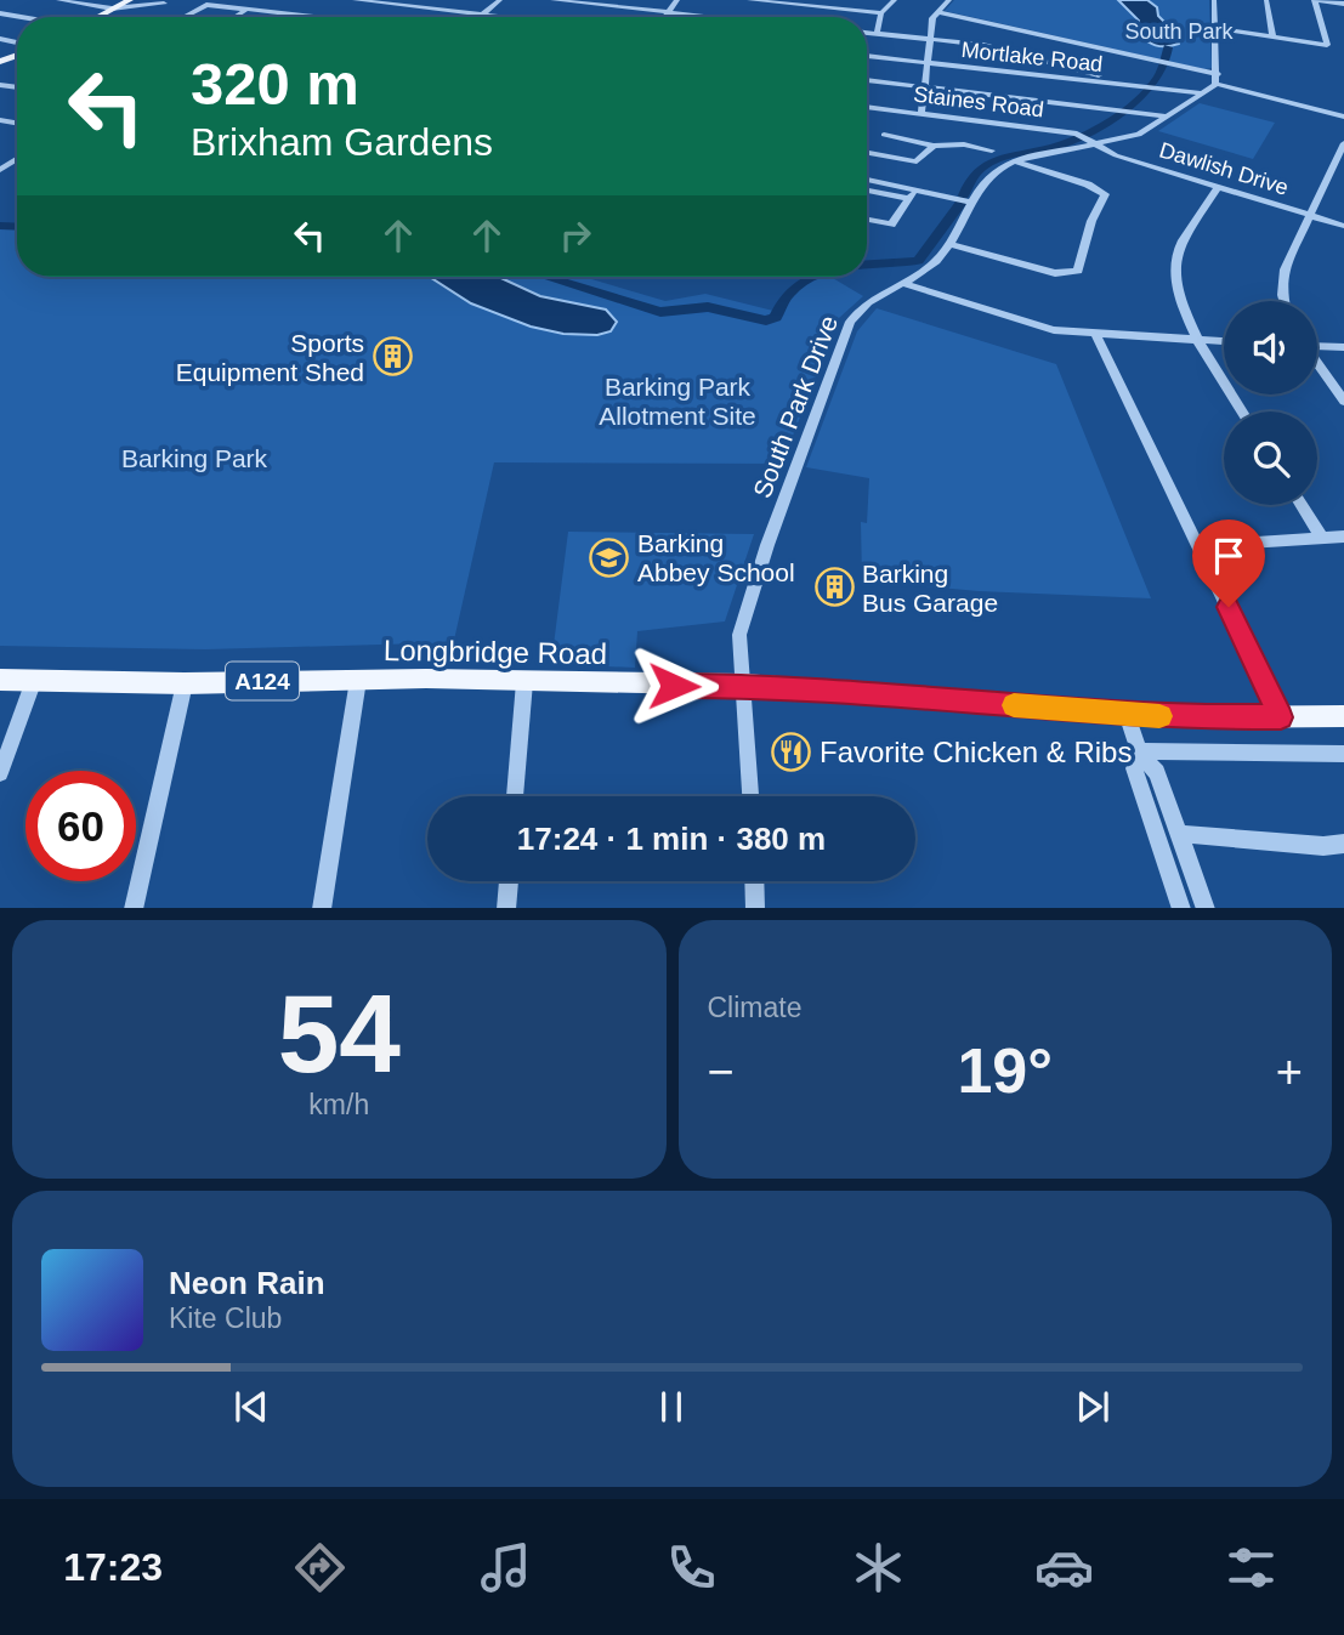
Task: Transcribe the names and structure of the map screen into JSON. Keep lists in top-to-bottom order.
{
  "streets": {
    "main road": ["Longbridge Road", "A124"],
    "street": [
      "Mortlake Road",
      "Staines Road",
      "Dawlish Drive",
      "South Park Drive"
    ]
  },
  "crossings": [
    ["Mortlake Road", "South Park Drive"],
    ["Staines Road", "Dawlish Drive"],
    ["Staines Road", "South Park Drive"],
    ["Dawlish Drive", "South Park Drive"],
    ["South Park Drive", "Longbridge Road"]
  ],
  "parks": ["South Park", "Barking Park Allotment Site", "Barking Park"],
  "places": {
    "building": ["Sports Equipment Shed", "Barking Bus Garage"],
    "school or university": ["Barking Abbey School"],
    "restaurant": ["Favorite Chicken & Ribs"]
  },
  "page": {
    "turn": ["320 m", "Brixham Gardens"],
    "limit": "60",
    "trip": "17:24 · 1 min · 380 m",
    "tile": [
      ["54", "km/h"],
      "Climate"
    ],
    "heat": ["−", "19°", "+"],
    "song": ["Neon Rain", "Kite Club"],
    "tabs": "17:23"
  }
}
